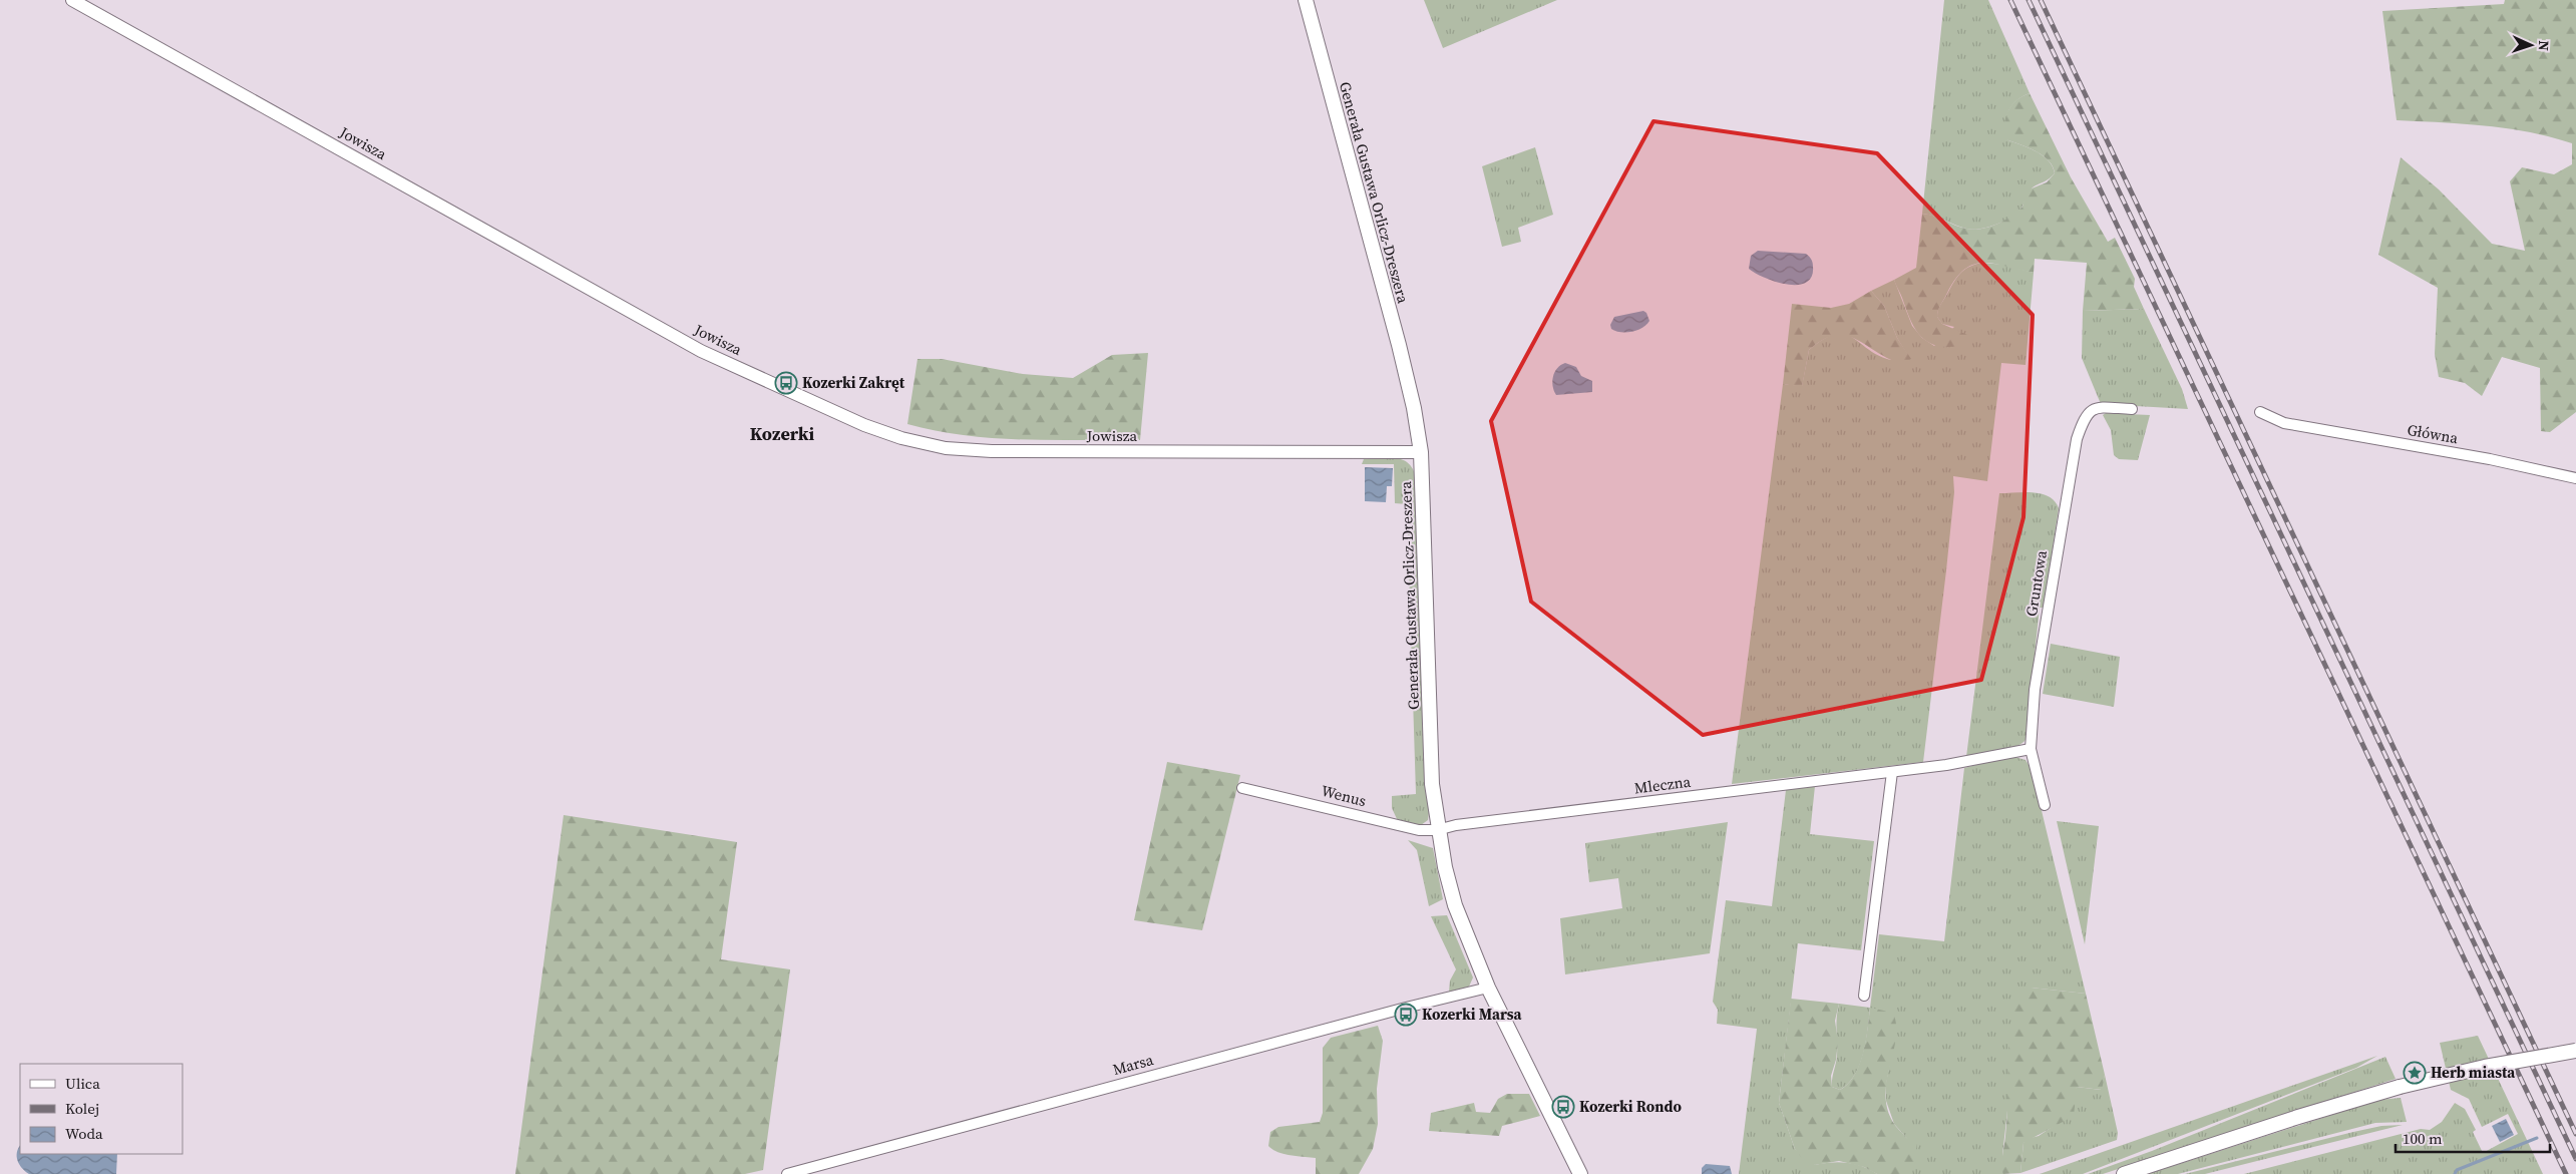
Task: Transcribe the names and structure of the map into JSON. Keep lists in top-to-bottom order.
{
  "streets": {
    "main road": ["Generała Gustawa Orlicz-Dreszera"],
    "street": [
      "Jowisza",
      "Główna",
      "Gruntowa",
      "Mleczna",
      "Wenus",
      "Marsa"
    ]
  },
  "crossings": [
    ["Jowisza", "Generała Gustawa Orlicz-Dreszera"],
    ["Generała Gustawa Orlicz-Dreszera", "Mleczna"],
    ["Generała Gustawa Orlicz-Dreszera", "Wenus"],
    ["Generała Gustawa Orlicz-Dreszera", "Marsa"],
    ["Gruntowa", "Mleczna"],
    ["Mleczna", "Wenus"]
  ],
  "districts": ["Kozerki"],
  "places": {
    "bus stop": ["Kozerki Zakręt", "Kozerki Marsa", "Kozerki Rondo"],
    "place": ["Herb miasta"]
  },
  "legend": ["Ulica", "Kolej", "Woda"],
  "scale_bar": "100 m",
  "north": "right"
}
